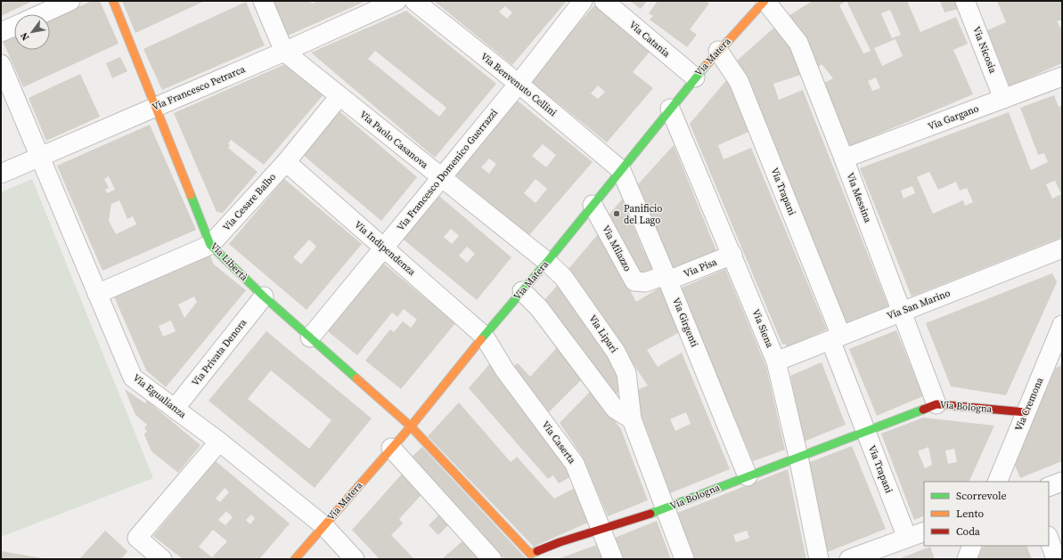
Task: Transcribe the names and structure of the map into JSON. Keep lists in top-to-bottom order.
{
  "streets": {
    "street": [
      "Via Catania",
      "Via Nicosia",
      "Via Matera",
      "Via Benvenuto Cellini",
      "Via Francesco Petrarca",
      "Via Gargano",
      "Via Paolo Casanova",
      "Via Francesco Domenico Guerrazzi",
      "Via Trapani",
      "Via Messina",
      "Via Cesare Balbo",
      "Via Indipendenza",
      "Via Milazzo",
      "Via Libertà",
      "Via Pisa",
      "Via San Marino",
      "Via Girgenti",
      "Via Siena",
      "Via Lipari",
      "Via Privata Denora",
      "Via Egualianza",
      "Via Cremona",
      "Via Bologna",
      "Via Caserta"
    ]
  },
  "crossings": [
    ["Via Catania", "Via Matera"],
    ["Via Nicosia", "Via Gargano"],
    ["Via Matera", "Via Benvenuto Cellini"],
    ["Via Matera", "Via Paolo Casanova"],
    ["Via Matera", "Via Trapani"],
    ["Via Matera", "Via Messina"],
    ["Via Matera", "Via Indipendenza"],
    ["Via Matera", "Via Milazzo"],
    ["Via Matera", "Via Libertà"],
    ["Via Matera", "Via Girgenti"],
    ["Via Matera", "Via Siena"],
    ["Via Matera", "Via Lipari"],
    ["Via Matera", "Via Egualianza"],
    ["Via Matera", "Via Bologna"],
    ["Via Matera", "Via Caserta"],
    ["Via Benvenuto Cellini", "Via Francesco Domenico Guerrazzi"],
    ["Via Benvenuto Cellini", "Via Girgenti"],
    ["Via Francesco Petrarca", "Via Paolo Casanova"],
    ["Via Francesco Petrarca", "Via Libertà"],
    ["Via Francesco Petrarca", "Via Egualianza"],
    ["Via Gargano", "Via Messina"],
    ["Via Paolo Casanova", "Via Francesco Domenico Guerrazzi"],
    ["Via Paolo Casanova", "Via Cesare Balbo"],
    ["Via Paolo Casanova", "Via Lipari"],
    ["Via Francesco Domenico Guerrazzi", "Via Indipendenza"],
    ["Via Francesco Domenico Guerrazzi", "Via Libertà"],
    ["Via Trapani", "Via San Marino"],
    ["Via Trapani", "Via Bologna"],
    ["Via Messina", "Via San Marino"],
    ["Via Messina", "Via Bologna"],
    ["Via Cesare Balbo", "Via Indipendenza"],
    ["Via Cesare Balbo", "Via Libertà"],
    ["Via Cesare Balbo", "Via Egualianza"],
    ["Via Indipendenza", "Via Caserta"],
    ["Via Milazzo", "Via Pisa"],
    ["Via Milazzo", "Via Girgenti"],
    ["Via Libertà", "Via Privata Denora"],
    ["Via Libertà", "Via Bologna"],
    ["Via Pisa", "Via Girgenti"],
    ["Via Pisa", "Via Siena"],
    ["Via San Marino", "Via Siena"],
    ["Via Girgenti", "Via Bologna"],
    ["Via Siena", "Via Bologna"],
    ["Via Lipari", "Via Bologna"],
    ["Via Privata Denora", "Via Egualianza"],
    ["Via Cremona", "Via Bologna"],
    ["Via Bologna", "Via Caserta"]
  ],
  "places": ["Panificio del Lago"],
  "legend": ["Scorrevole", "Lento", "Coda"],
  "north": "bottom left"
}
